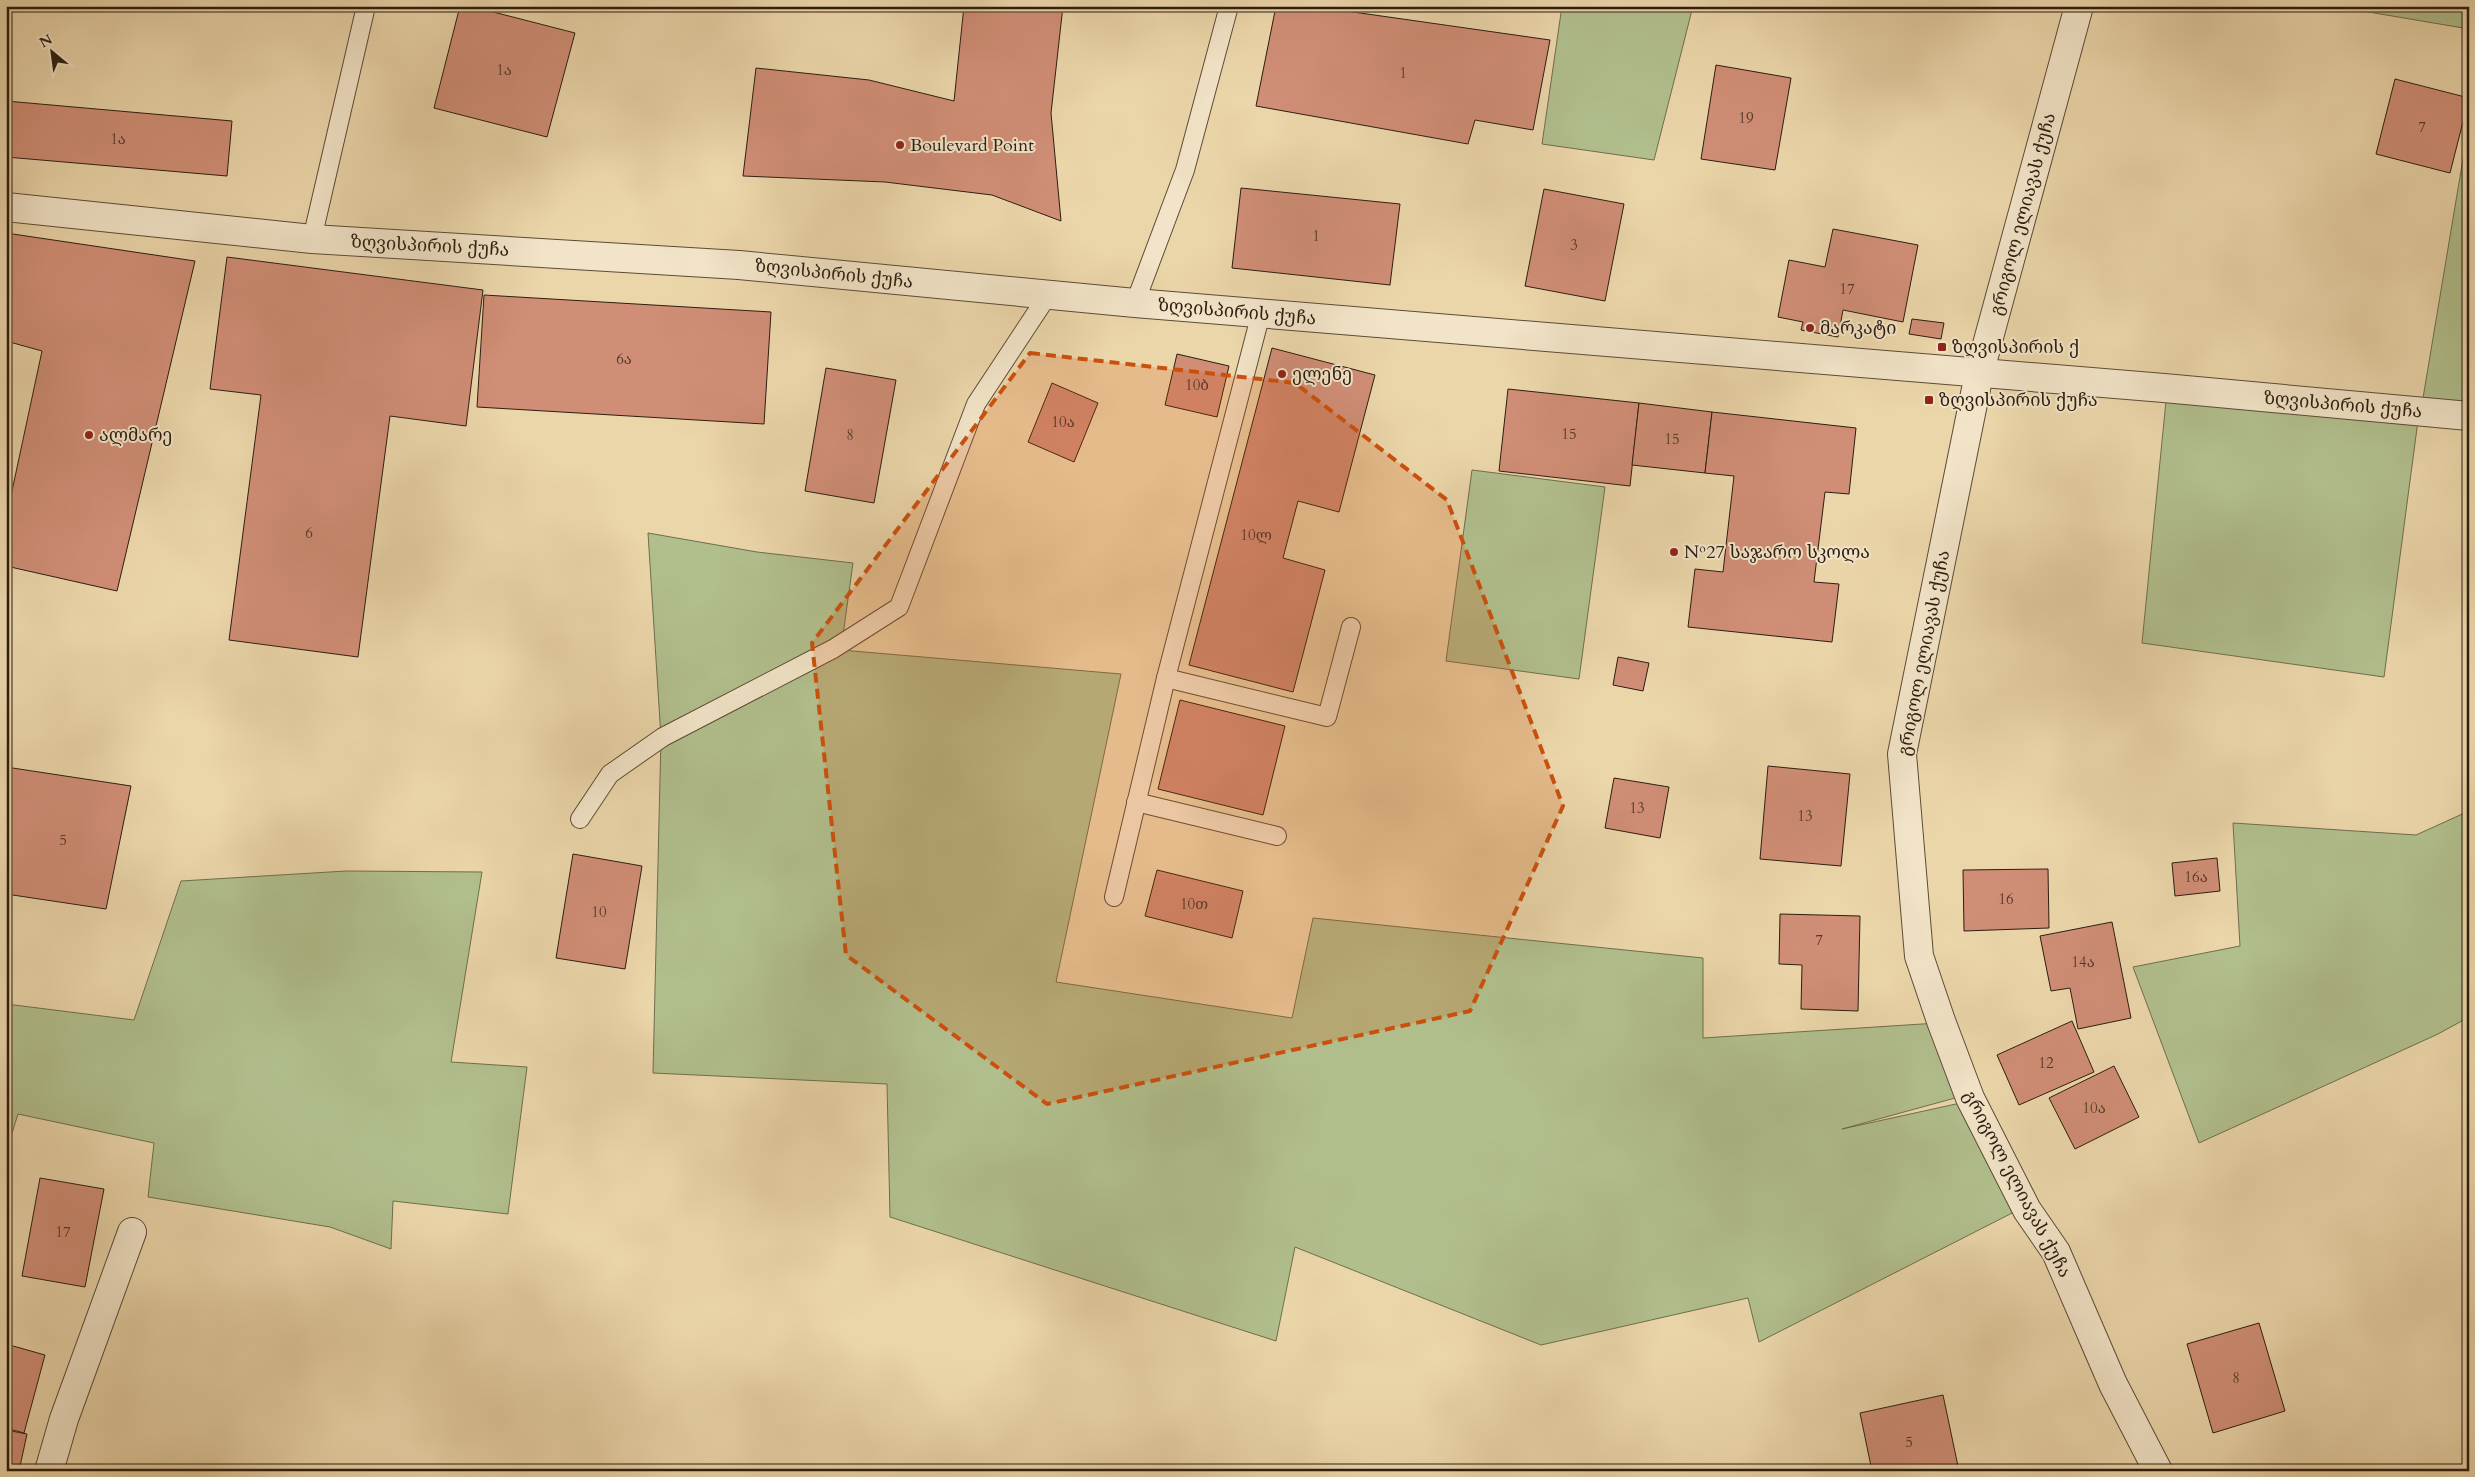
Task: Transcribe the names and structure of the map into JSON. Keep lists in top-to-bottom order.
{
  "streets": {
    "street": ["გრიგოლ ელიავას ქუჩა", "ზღვისპირის ქუჩა"]
  },
  "crossings": [
    ["გრიგოლ ელიავას ქუჩა", "ზღვისპირის ქუჩა"]
  ],
  "places": {
    "other": [
      "Boulevard Point",
      "მარკატი",
      "ელენე",
      "ალმარე",
      "№27 საჯარო სკოლა"
    ],
    "transit": ["ზღვისპირის ქ", "ზღვისპირის ქუჩა"]
  },
  "house_numbers": [
    "1ა",
    "1",
    "19",
    "7",
    "1ა",
    "1",
    "3",
    "17",
    "6ა",
    "10ბ",
    "10ა",
    "15",
    "8",
    "15",
    "6",
    "10ლ",
    "13",
    "13",
    "5",
    "16ა",
    "16",
    "10თ",
    "10",
    "7",
    "14ა",
    "12",
    "10ა",
    "17",
    "8",
    "5"
  ],
  "north": "top left"
}
